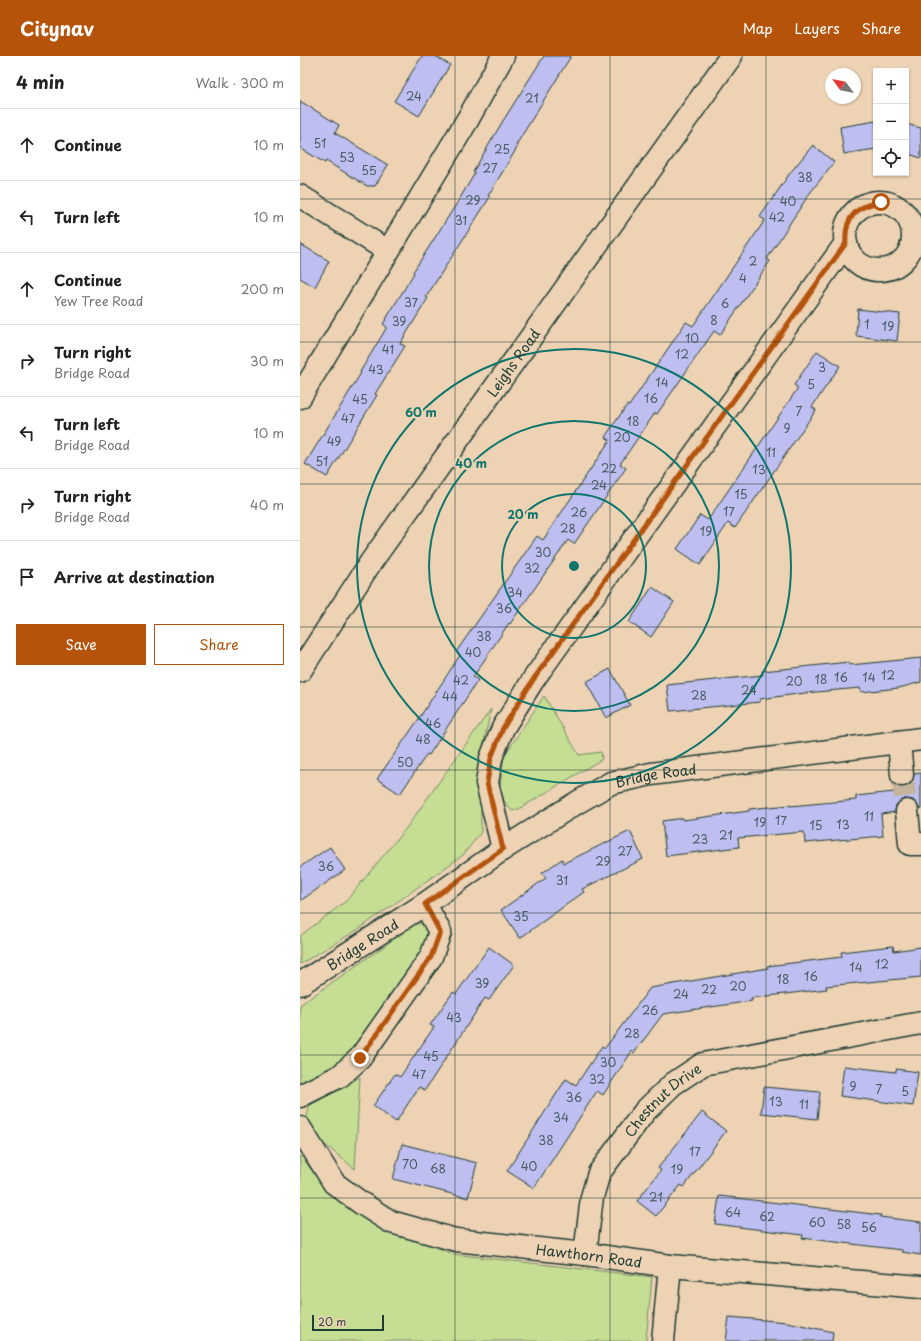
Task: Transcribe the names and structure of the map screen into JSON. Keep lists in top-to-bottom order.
{
  "streets": {
    "street": [
      "Leighs Road",
      "Bridge Road",
      "Chestnut Drive",
      "Hawthorn Road"
    ]
  },
  "crossings": [
    ["Chestnut Drive", "Hawthorn Road"]
  ],
  "house_numbers": [
    "24",
    "21",
    "51",
    "25",
    "53",
    "27",
    "55",
    "38",
    "29",
    "40",
    "42",
    "31",
    "2",
    "4",
    "37",
    "6",
    "8",
    "39",
    "1",
    "19",
    "10",
    "41",
    "12",
    "3",
    "43",
    "14",
    "5",
    "16",
    "45",
    "7",
    "47",
    "18",
    "9",
    "20",
    "49",
    "11",
    "51",
    "22",
    "13",
    "24",
    "15",
    "17",
    "26",
    "28",
    "19",
    "30",
    "32",
    "34",
    "36",
    "38",
    "40",
    "12",
    "16",
    "14",
    "18",
    "42",
    "20",
    "24",
    "28",
    "44",
    "46",
    "48",
    "50",
    "11",
    "17",
    "19",
    "13",
    "15",
    "21",
    "23",
    "27",
    "29",
    "36",
    "31",
    "35",
    "12",
    "14",
    "16",
    "18",
    "39",
    "20",
    "22",
    "24",
    "26",
    "43",
    "28",
    "45",
    "30",
    "47",
    "32",
    "9",
    "7",
    "5",
    "36",
    "13",
    "11",
    "34",
    "38",
    "17",
    "70",
    "40",
    "68",
    "19",
    "21",
    "64",
    "62",
    "60",
    "58",
    "56"
  ],
  "scale_bar": "20 m",
  "north": "top left",
  "page": {
    "header": "Citynav",
    "nav": ["Map", "Layers", "Share"],
    "heading": ["4 min", "Walk · 300 m"],
    "map_buttons": ["+", "−"],
    "list": [
      ["Continue", "10 m"],
      ["Turn left", "10 m"],
      ["Continue", "Yew Tree Road", "200 m"],
      ["Turn right", "Bridge Road", "30 m"],
      ["Turn left", "Bridge Road", "10 m"],
      ["Turn right", "Bridge Road", "40 m"],
      "Arrive at destination"
    ],
    "buttons": ["Save", "Share"],
    "scale": "20 m"
  },
  "rings": ["60 m", "40 m", "20 m"]
}
